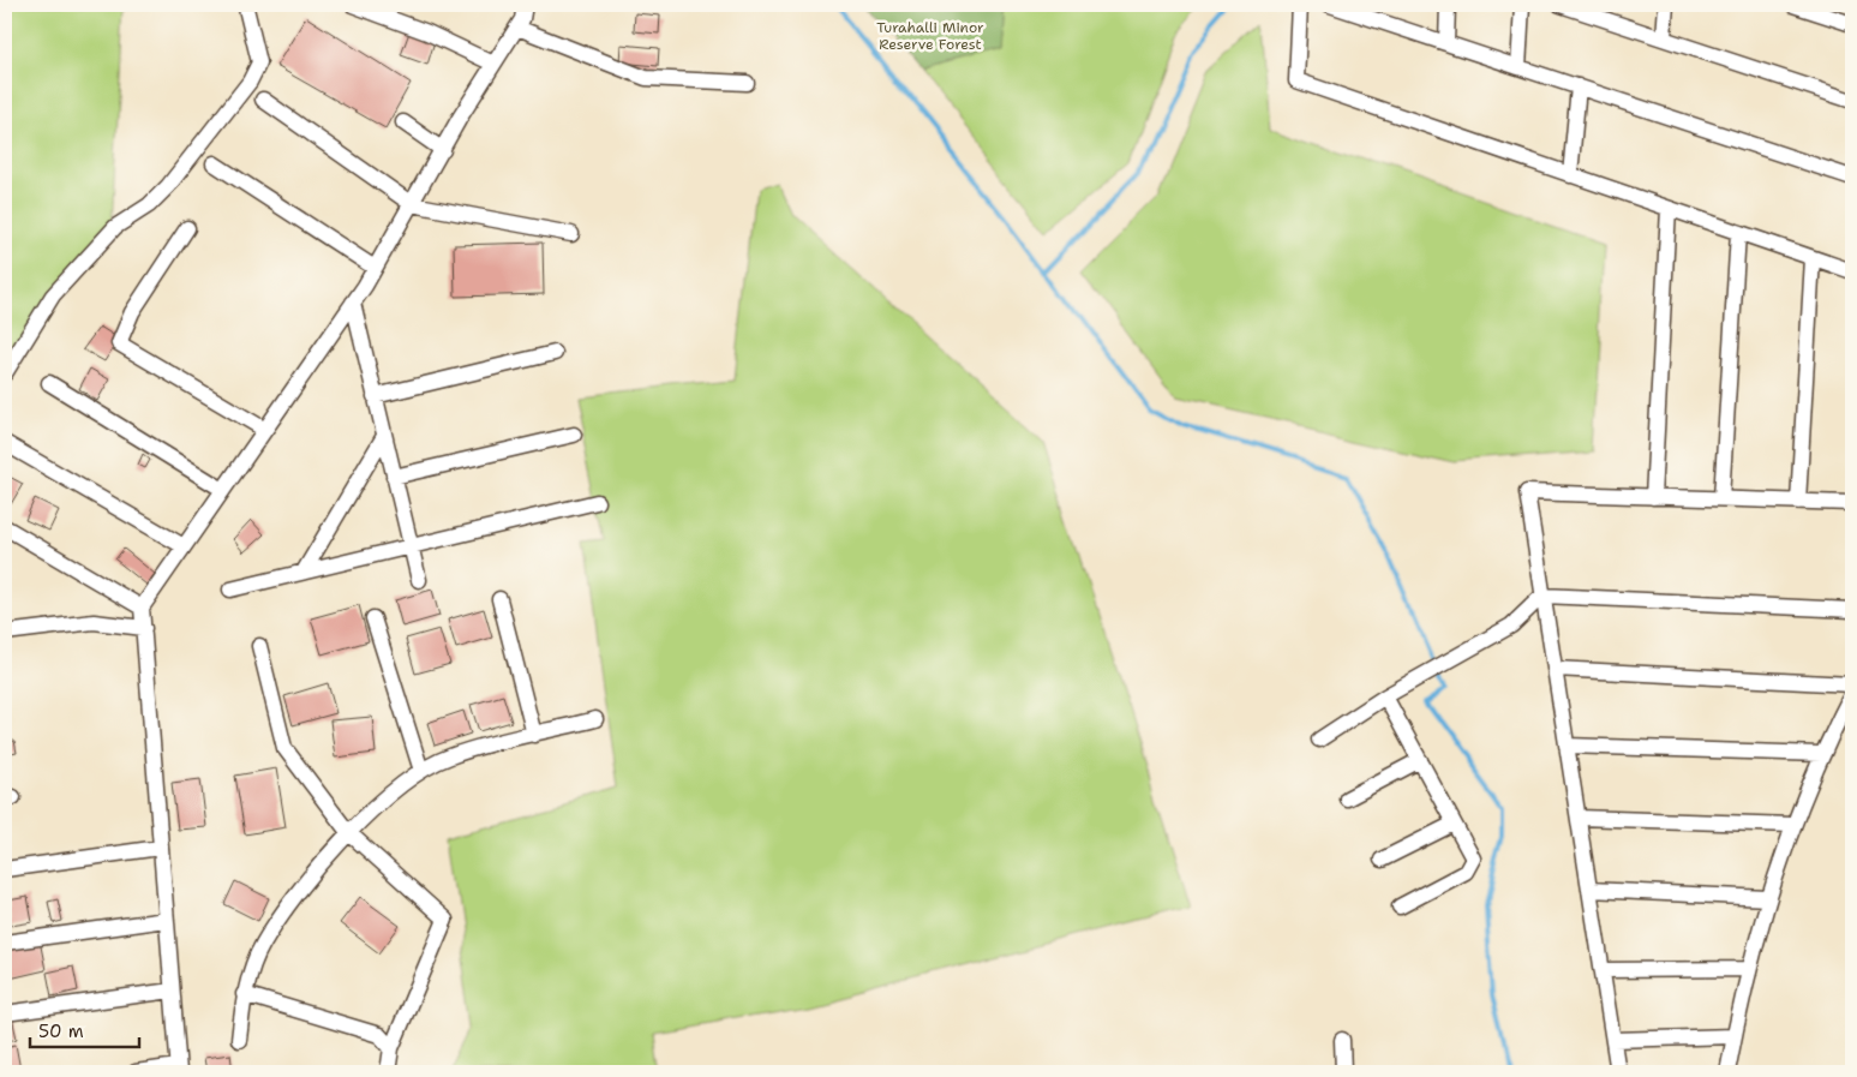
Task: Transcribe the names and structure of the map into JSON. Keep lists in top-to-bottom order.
{
  "parks": ["Turahalli Minor Reserve Forest"],
  "scale_bar": "50 m"
}
